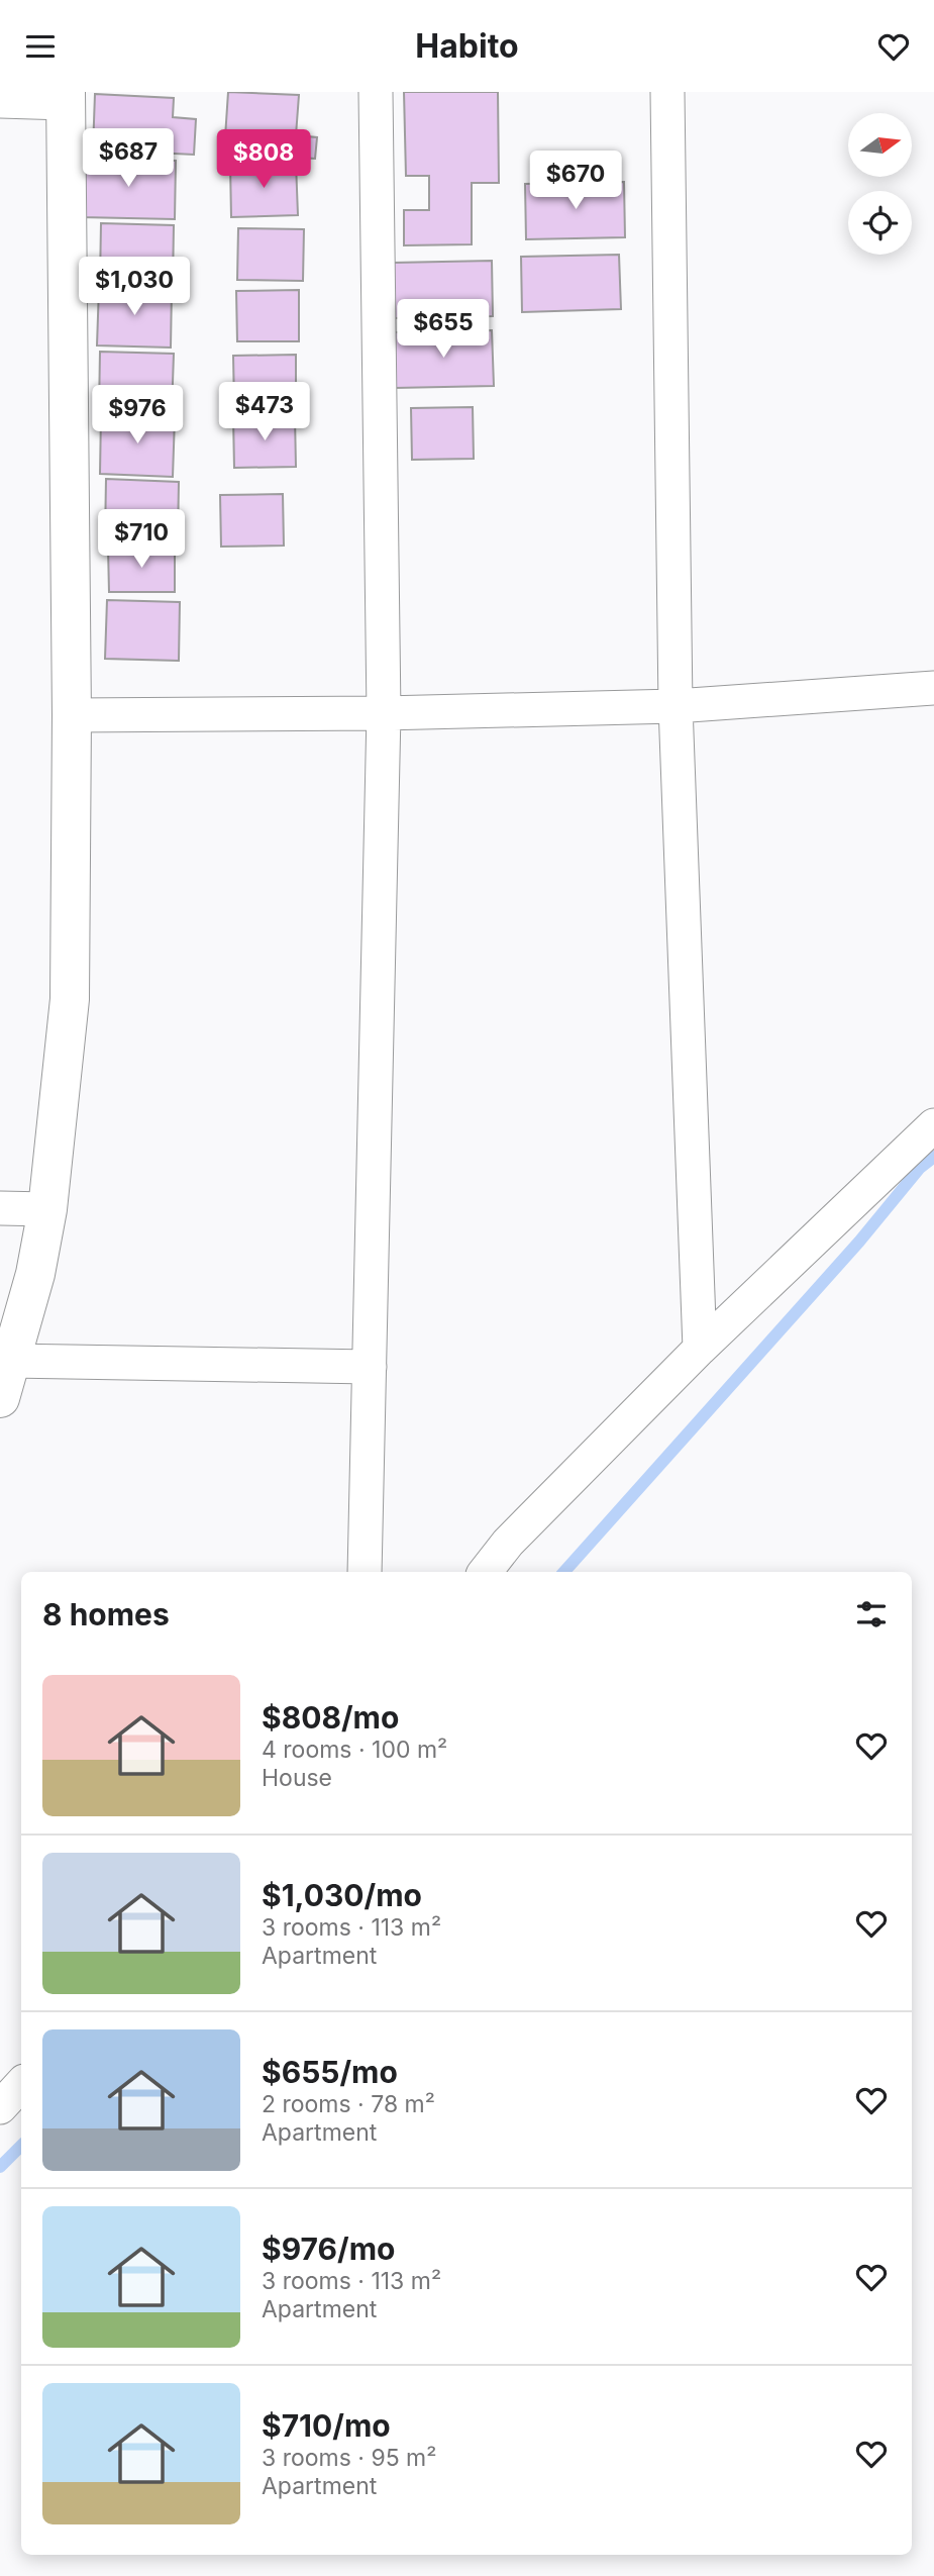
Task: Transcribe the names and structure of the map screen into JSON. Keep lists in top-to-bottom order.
{
  "north": "right",
  "page": {
    "header": "Habito",
    "price": [
      "$687",
      "$808",
      "$670",
      "$1,030",
      "$655",
      "$473",
      "$976",
      "$710"
    ],
    "heading": "8 homes",
    "list": [
      {
        "name": "$808/mo",
        "note": "4 rooms · 100 m² · House"
      },
      {
        "name": "$1,030/mo",
        "note": "3 rooms · 113 m² · Apartment"
      },
      {
        "name": "$655/mo",
        "note": "2 rooms · 78 m² · Apartment"
      },
      {
        "name": "$976/mo",
        "note": "3 rooms · 113 m² · Apartment"
      },
      {
        "name": "$710/mo",
        "note": "3 rooms · 95 m² · Apartment"
      }
    ]
  }
}
